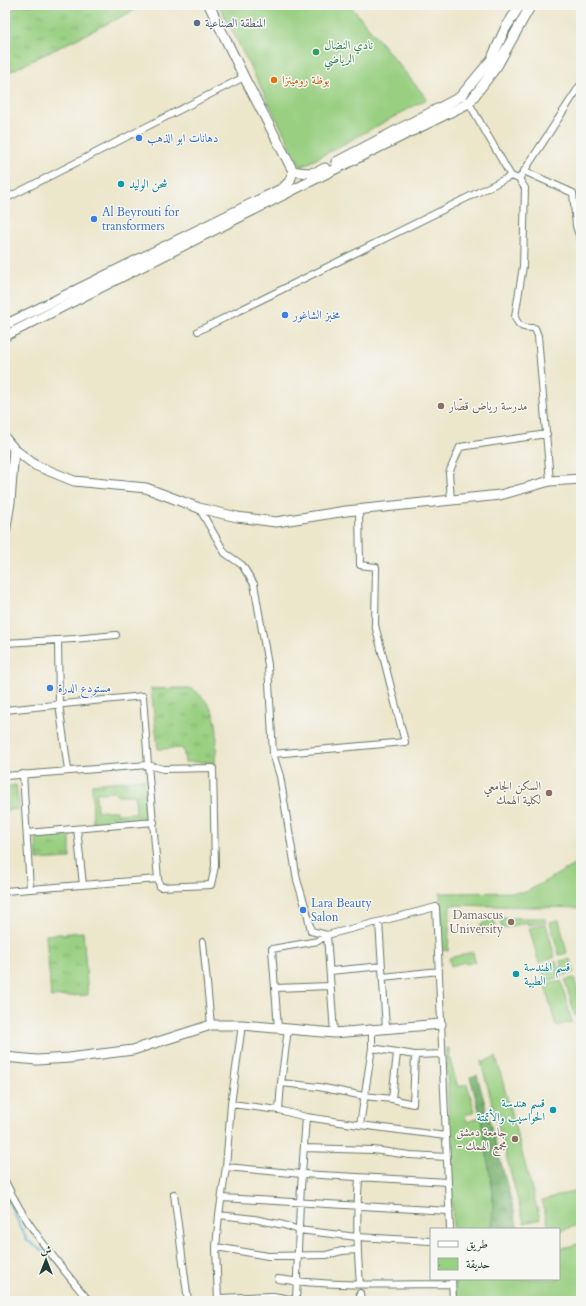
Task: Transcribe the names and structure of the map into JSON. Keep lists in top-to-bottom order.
{
  "places": [
    "المنطقة الصناعية",
    "نادي النضال الرياضي",
    "بوظة رومينزا",
    "دهانات ابو الذهب",
    "شحن الوليد",
    "Al Beyrouti for transformers",
    "مخبز الشاغور",
    "مدرسة رياض قصّار",
    "مستودع الدرة",
    "السكن الجامعي لكلية الهمك",
    "Lara Beauty Salon",
    "Damascus University",
    "قسم الهندسة الطبية",
    "قسم هندسة الحواسيب والأتمتة",
    "جامعة دمشق - مجمع الهمك"
  ],
  "legend": ["طريق", "حديقة"],
  "north": "top"
}
